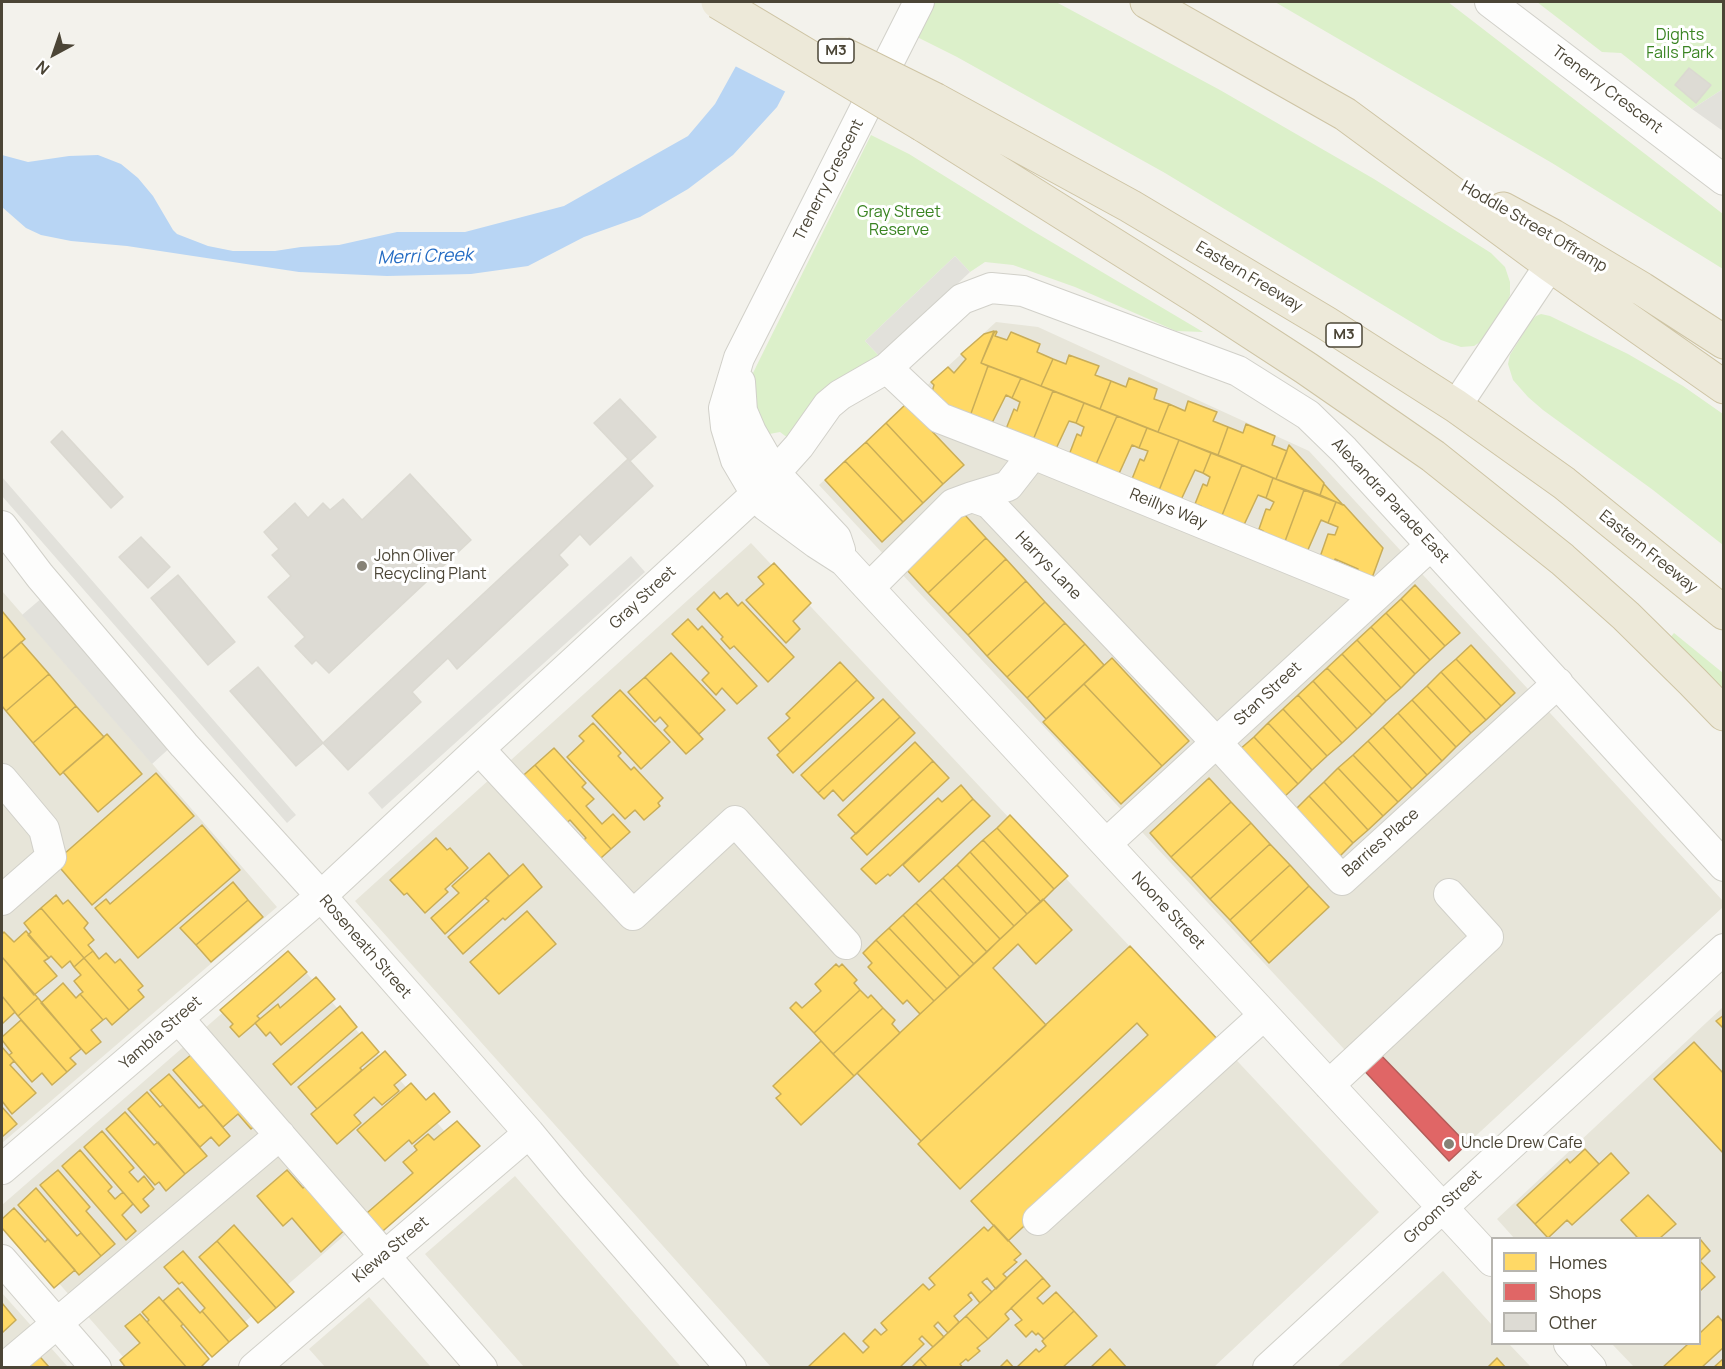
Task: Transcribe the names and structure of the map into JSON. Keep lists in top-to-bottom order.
{
  "streets": {
    "highway": ["M3", "Hoddle Street Offramp", "Eastern Freeway"],
    "street": [
      "Trenerry Crescent",
      "Alexandra Parade East",
      "Reillys Way",
      "Harrys Lane",
      "Gray Street",
      "Stan Street",
      "Barries Place",
      "Noone Street",
      "Roseneath Street",
      "Yambla Street",
      "Groom Street",
      "Kiewa Street"
    ]
  },
  "crossings": [
    ["Trenerry Crescent", "Gray Street"],
    ["Trenerry Crescent", "Noone Street"],
    ["Alexandra Parade East", "Gray Street"],
    ["Alexandra Parade East", "Stan Street"],
    ["Alexandra Parade East", "Barries Place"],
    ["Reillys Way", "Gray Street"],
    ["Reillys Way", "Stan Street"],
    ["Harrys Lane", "Stan Street"],
    ["Harrys Lane", "Barries Place"],
    ["Gray Street", "Noone Street"],
    ["Gray Street", "Roseneath Street"],
    ["Gray Street", "Yambla Street"],
    ["Stan Street", "Barries Place"],
    ["Stan Street", "Noone Street"],
    ["Noone Street", "Groom Street"],
    ["Roseneath Street", "Yambla Street"],
    ["Roseneath Street", "Kiewa Street"]
  ],
  "water": ["Merri Creek"],
  "parks": ["Dights Falls Park", "Gray Street Reserve"],
  "places": ["John Oliver Recycling Plant", "Uncle Drew Cafe"],
  "legend": ["Homes", "Shops", "Other"],
  "north": "bottom left"
}
